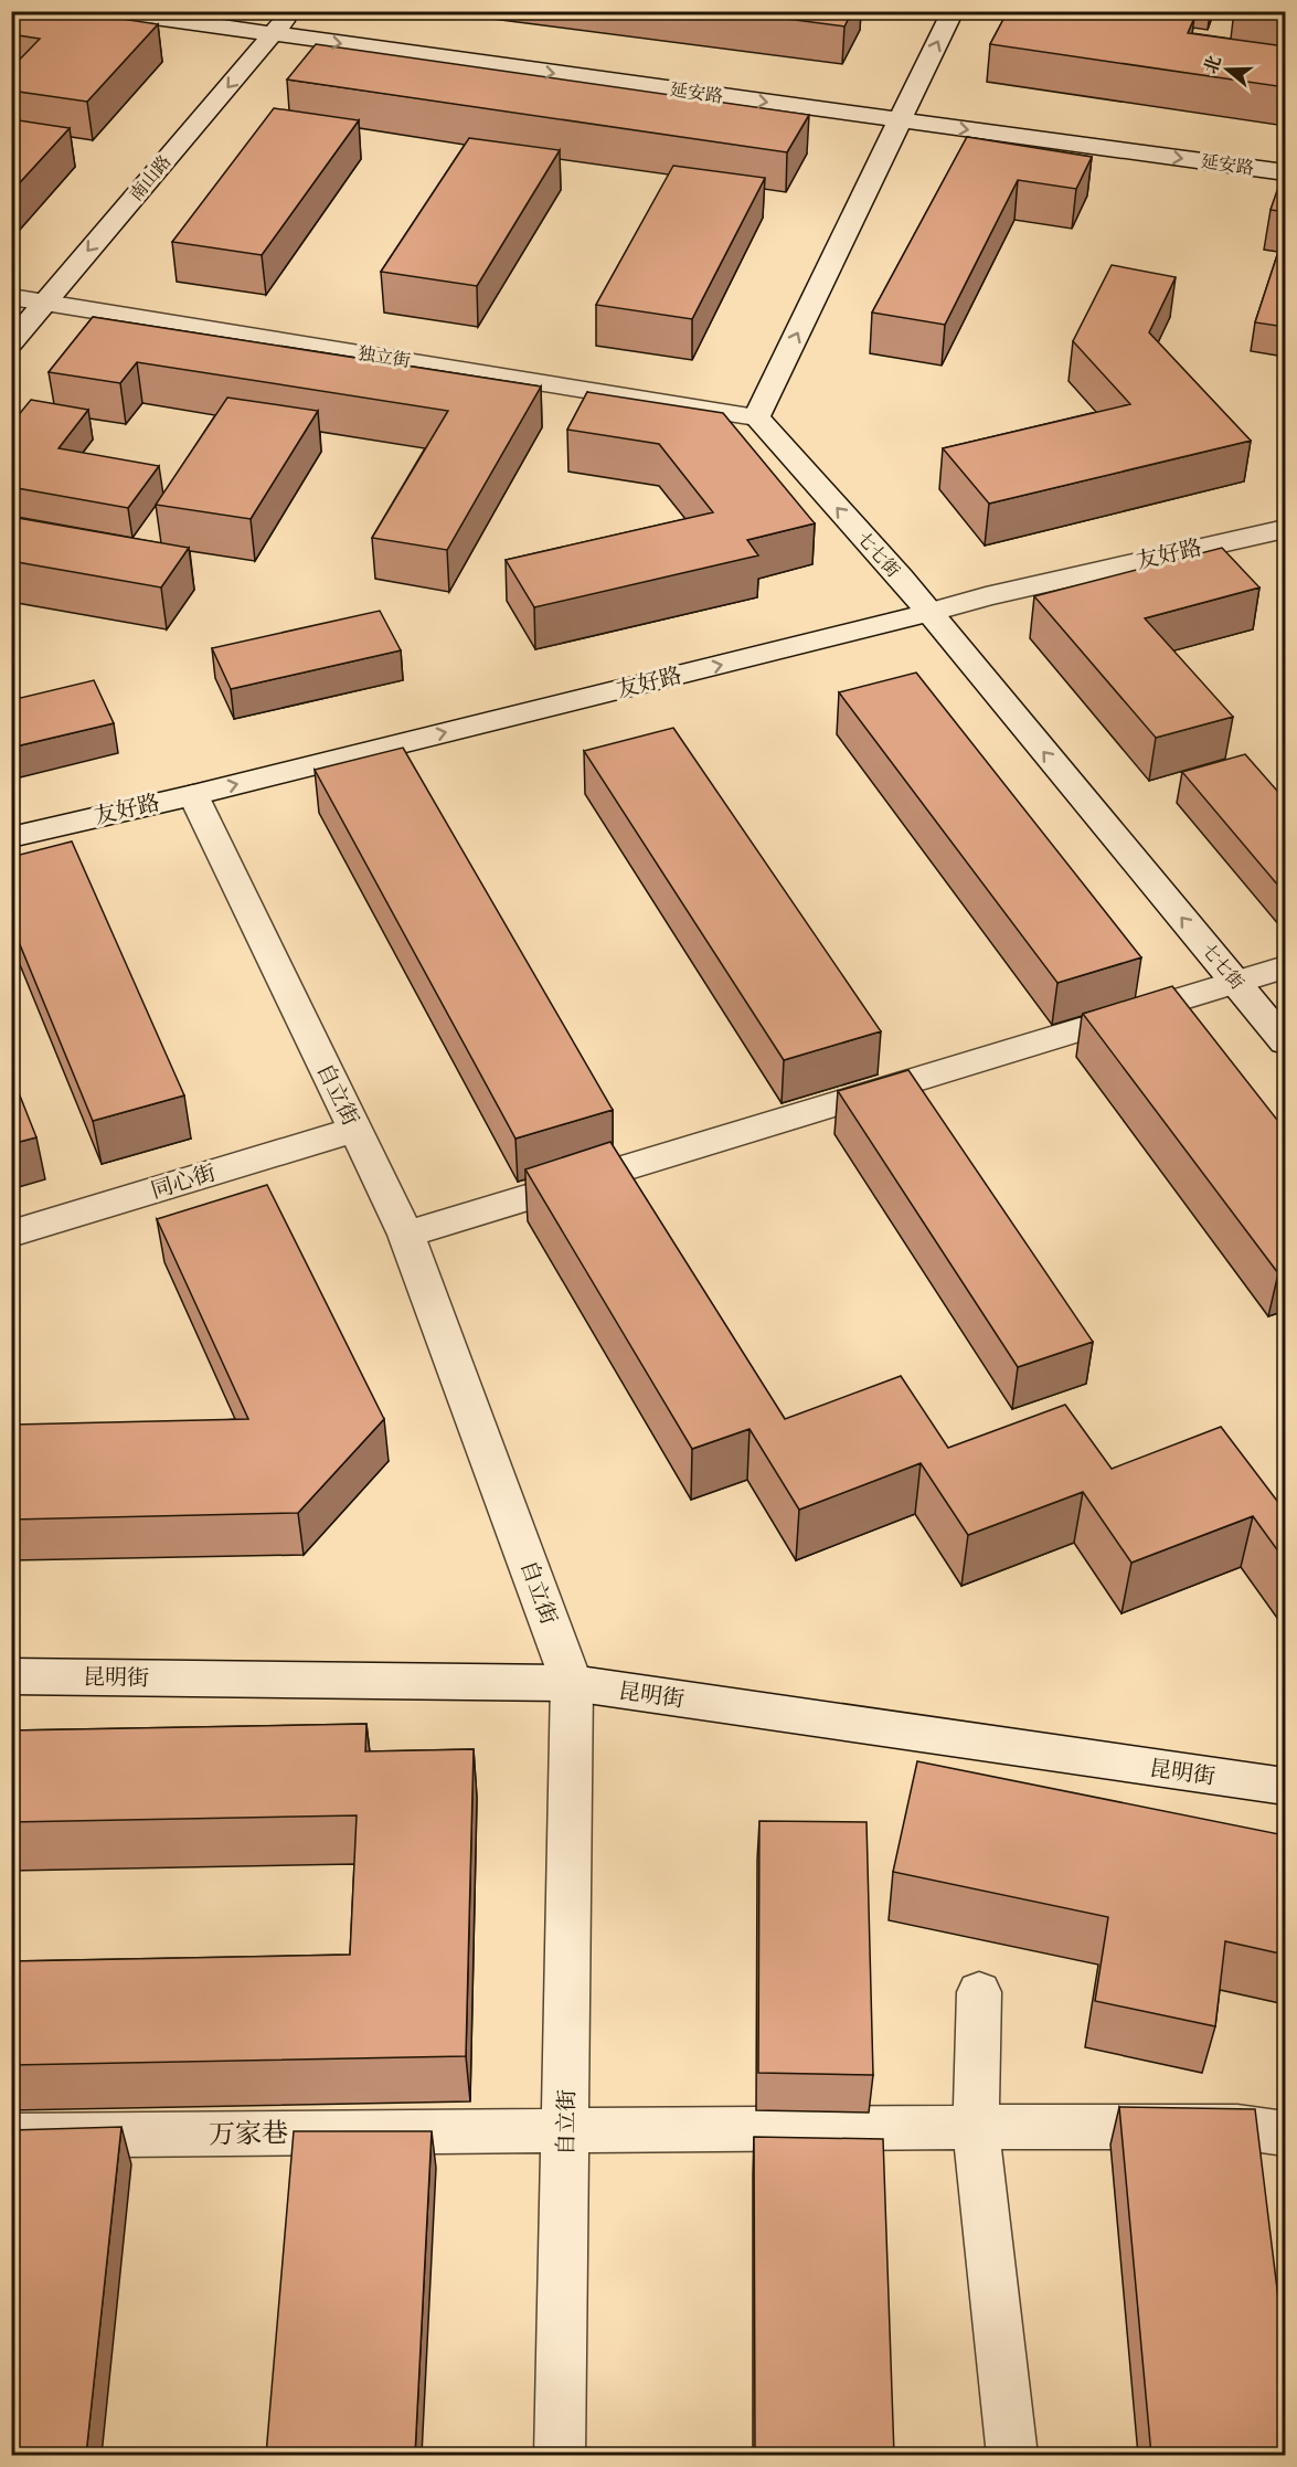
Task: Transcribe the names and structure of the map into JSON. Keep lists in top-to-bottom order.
{
  "streets": {
    "street": [
      "延安路",
      "南山路",
      "独立街",
      "七七街",
      "友好路",
      "自立街",
      "同心街",
      "昆明街",
      "万家巷"
    ]
  },
  "crossings": [
    ["延安路", "南山路"],
    ["南山路", "独立街"],
    ["独立街", "七七街"],
    ["七七街", "友好路"],
    ["友好路", "自立街"],
    ["自立街", "同心街"],
    ["自立街", "昆明街"],
    ["自立街", "万家巷"]
  ],
  "one_way": [
    "延安路",
    "南山路",
    "七七街",
    "友好路"
  ],
  "north": "left"
}
